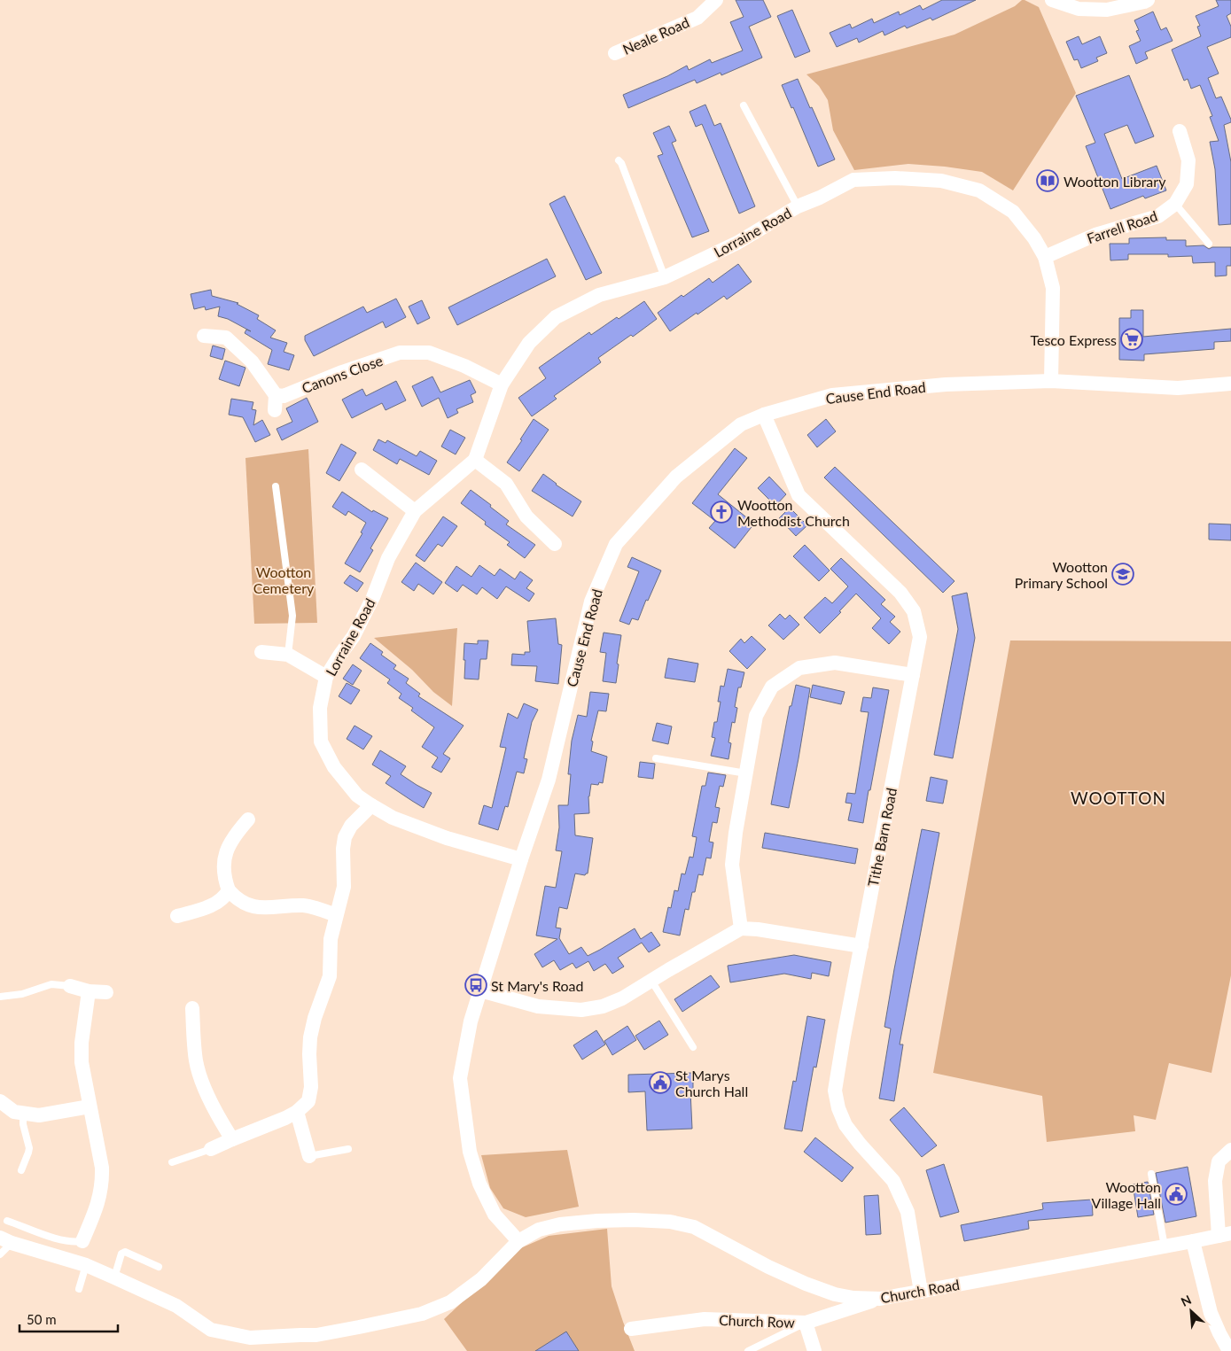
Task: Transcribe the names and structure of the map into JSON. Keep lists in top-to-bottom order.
{
  "streets": {
    "street": [
      "Neale Road",
      "Farrell Road",
      "Lorraine Road",
      "Canons Close",
      "Cause End Road",
      "Tithe Barn Road",
      "Church Road",
      "Church Row"
    ]
  },
  "crossings": [
    ["Farrell Road", "Lorraine Road"],
    ["Lorraine Road", "Canons Close"],
    ["Lorraine Road", "Cause End Road"],
    ["Cause End Road", "Tithe Barn Road"],
    ["Cause End Road", "Church Road"],
    ["Tithe Barn Road", "Church Road"],
    ["Church Road", "Church Row"]
  ],
  "districts": ["WOOTTON"],
  "parks": ["Wootton Cemetery"],
  "places": {
    "library": ["Wootton Library"],
    "supermarket": ["Tesco Express"],
    "church": ["Wootton Methodist Church"],
    "school or university": ["Wootton Primary School"],
    "bus stop": ["St Mary's Road"],
    "public building": ["St Marys Church Hall", "Wootton Village Hall"]
  },
  "scale_bar": "50 m",
  "north": "top left"
}
